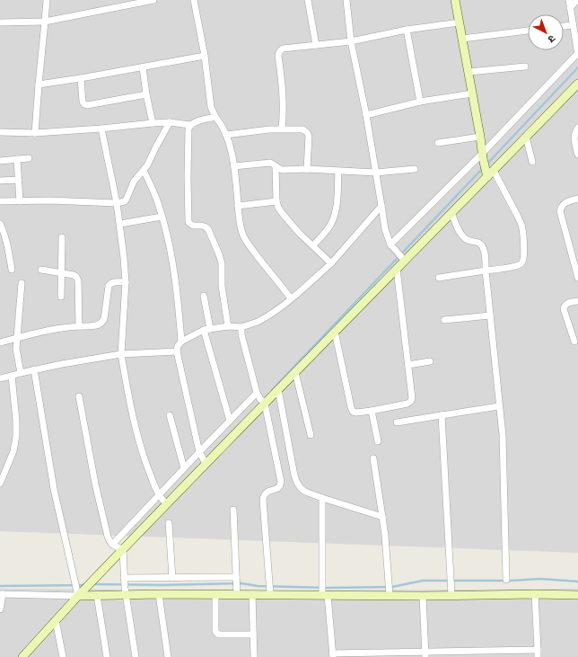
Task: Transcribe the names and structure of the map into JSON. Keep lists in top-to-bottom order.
{
  "north": "bottom right"
}
